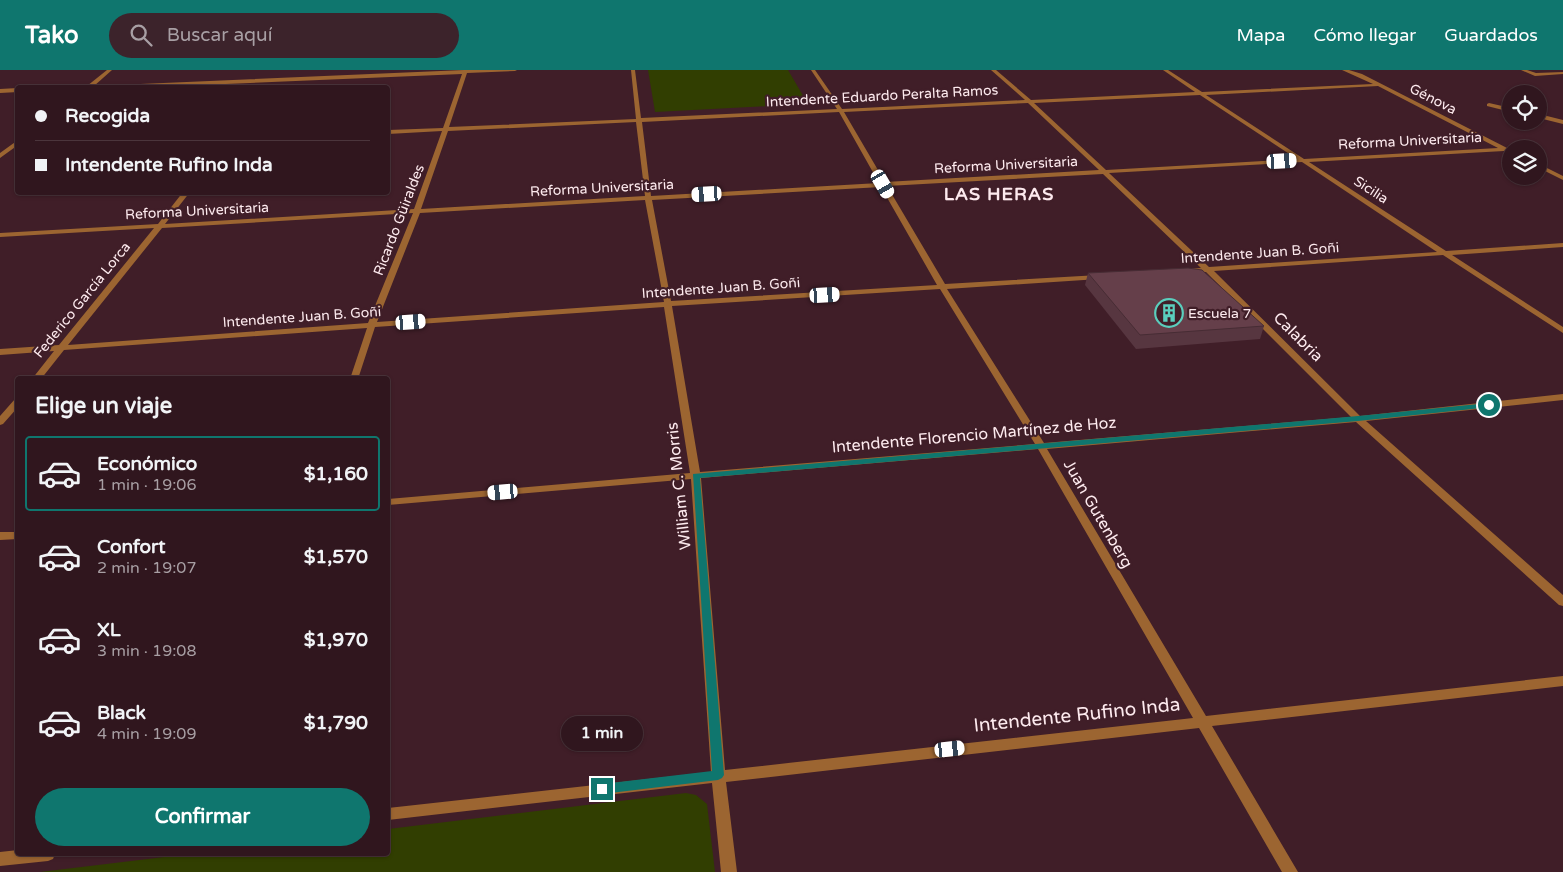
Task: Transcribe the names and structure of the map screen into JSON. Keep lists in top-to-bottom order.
{
  "streets": {
    "street": [
      "Intendente Eduardo Peralta Ramos",
      "Génova",
      "Reforma Universitaria",
      "Sicilia",
      "Ricardo Güiraldes",
      "Intendente Juan B. Goñi",
      "Federico García Lorca",
      "Calabria",
      "Intendente Florencio Martínez de Hoz",
      "William C. Morris",
      "Juan Gutenberg",
      "Intendente Rufino Inda"
    ]
  },
  "crossings": [
    ["Intendente Eduardo Peralta Ramos", "Génova"],
    ["Intendente Eduardo Peralta Ramos", "Sicilia"],
    ["Intendente Eduardo Peralta Ramos", "Ricardo Güiraldes"],
    ["Intendente Eduardo Peralta Ramos", "Calabria"],
    ["Intendente Eduardo Peralta Ramos", "William C. Morris"],
    ["Intendente Eduardo Peralta Ramos", "Juan Gutenberg"],
    ["Reforma Universitaria", "Sicilia"],
    ["Reforma Universitaria", "Ricardo Güiraldes"],
    ["Reforma Universitaria", "Federico García Lorca"],
    ["Reforma Universitaria", "Calabria"],
    ["Reforma Universitaria", "William C. Morris"],
    ["Reforma Universitaria", "Juan Gutenberg"],
    ["Sicilia", "Intendente Juan B. Goñi"],
    ["Ricardo Güiraldes", "Intendente Juan B. Goñi"],
    ["Intendente Juan B. Goñi", "Federico García Lorca"],
    ["Intendente Juan B. Goñi", "Calabria"],
    ["Intendente Juan B. Goñi", "William C. Morris"],
    ["Intendente Juan B. Goñi", "Juan Gutenberg"],
    ["Calabria", "Intendente Florencio Martínez de Hoz"],
    ["Intendente Florencio Martínez de Hoz", "William C. Morris"],
    ["Intendente Florencio Martínez de Hoz", "Juan Gutenberg"],
    ["William C. Morris", "Intendente Rufino Inda"],
    ["Juan Gutenberg", "Intendente Rufino Inda"]
  ],
  "districts": ["LAS HERAS"],
  "places": {
    "building": ["Escuela 7"]
  },
  "page": {
    "header": "Tako",
    "search": "Buscar aquí",
    "nav": ["Mapa", "Cómo llegar", "Guardados"],
    "banner": ["Recogida", "Intendente Rufino Inda"],
    "heading": "Elige un viaje",
    "list": [
      {
        "name": "Económico",
        "note": "1 min · 19:06",
        "value": "$1,160"
      },
      {
        "name": "Confort",
        "note": "2 min · 19:07",
        "value": "$1,570"
      },
      {
        "name": "XL",
        "note": "3 min · 19:08",
        "value": "$1,970"
      },
      {
        "name": "Black",
        "note": "4 min · 19:09",
        "value": "$1,790"
      }
    ],
    "bubble": "1 min",
    "buttons": "Confirmar"
  }
}
